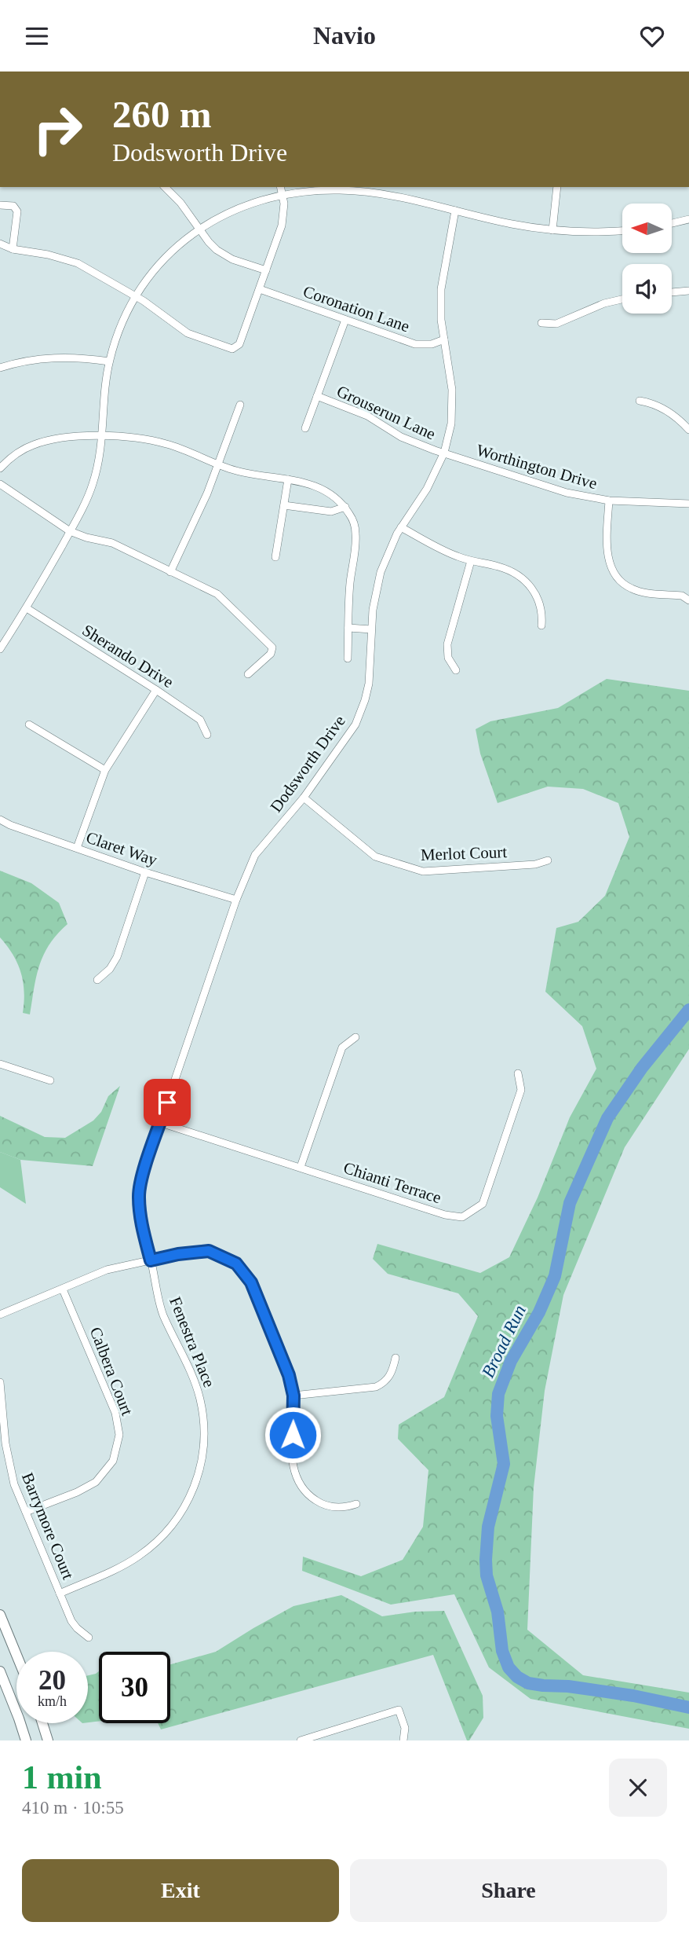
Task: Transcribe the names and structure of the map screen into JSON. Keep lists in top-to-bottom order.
{
  "streets": {
    "street": [
      "Coronation Lane",
      "Grouserun Lane",
      "Worthington Drive",
      "Sherando Drive",
      "Dodsworth Drive",
      "Claret Way",
      "Merlot Court",
      "Chianti Terrace",
      "Fenestra Place",
      "Calbera Court",
      "Barrymore Court"
    ]
  },
  "crossings": [
    ["Coronation Lane", "Grouserun Lane"],
    ["Coronation Lane", "Dodsworth Drive"],
    ["Grouserun Lane", "Worthington Drive"],
    ["Grouserun Lane", "Dodsworth Drive"],
    ["Worthington Drive", "Dodsworth Drive"],
    ["Dodsworth Drive", "Claret Way"],
    ["Dodsworth Drive", "Merlot Court"],
    ["Dodsworth Drive", "Chianti Terrace"],
    ["Dodsworth Drive", "Fenestra Place"],
    ["Fenestra Place", "Barrymore Court"],
    ["Calbera Court", "Barrymore Court"]
  ],
  "water": ["Broad Run"],
  "north": "left",
  "page": {
    "header": "Navio",
    "turn": ["260 m", "Dodsworth Drive"],
    "speed": "20 km/h",
    "limit": "30",
    "heading": ["1 min", "410 m · 10:55"],
    "buttons": ["Exit", "Share"]
  }
}
